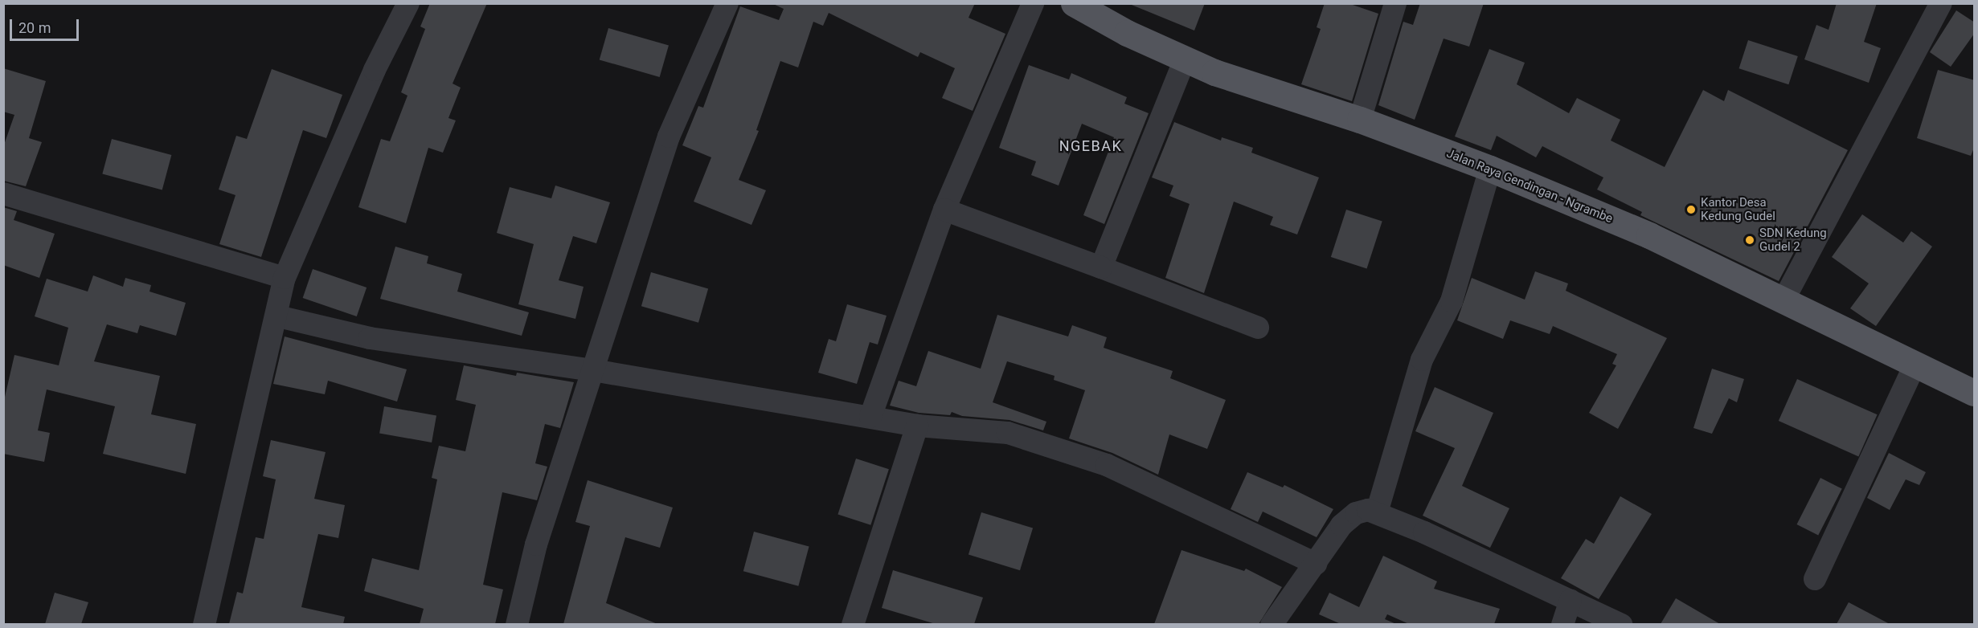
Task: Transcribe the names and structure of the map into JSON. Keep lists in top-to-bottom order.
{
  "streets": {
    "main road": ["Jalan Raya Gendingan - Ngrambe"]
  },
  "districts": ["NGEBAK"],
  "places": ["Kantor Desa Kedung Gudel", "SDN Kedung Gudel 2"],
  "scale_bar": "20 m"
}
